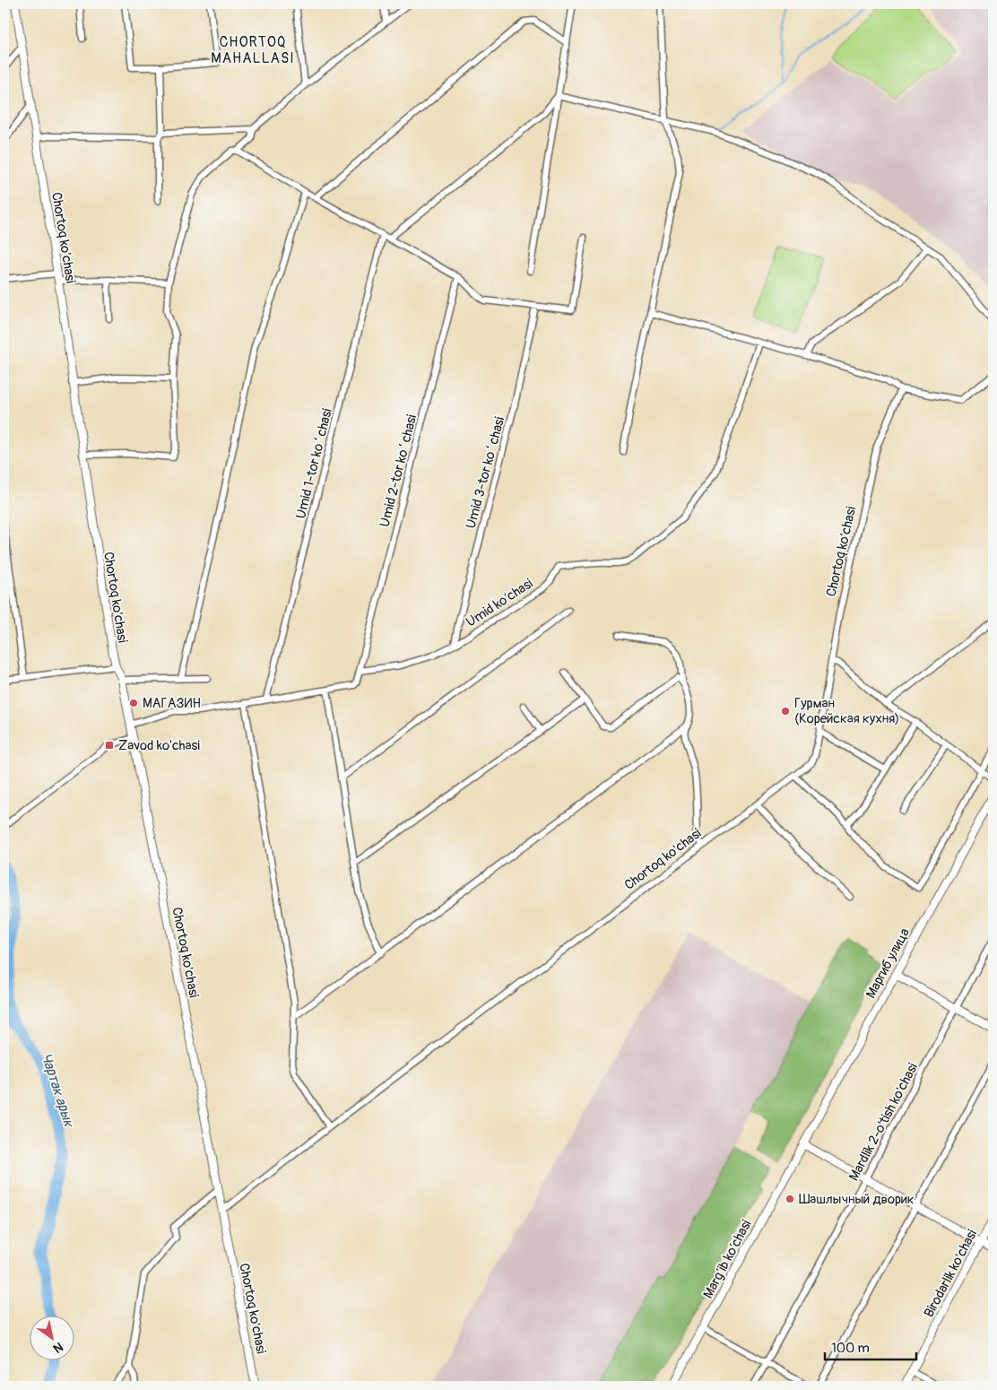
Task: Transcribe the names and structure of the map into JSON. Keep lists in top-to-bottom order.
{
  "streets": {
    "street": [
      "Chortoq ko'chasi",
      "Umid 1-tor koʻchasi",
      "Umid 2-tor koʻchasi",
      "Umid 3-tor koʻchasi",
      "Umid ko‘chasi",
      "Маргиб улица",
      "Mardlik 2-o'tish ko'chasi",
      "Marg‘ib ko‘chasi",
      "Birodarlik ko'chasi"
    ]
  },
  "crossings": [
    ["Umid 2-tor koʻchasi", "Umid ko‘chasi"],
    ["Umid 3-tor koʻchasi", "Umid ko‘chasi"],
    ["Маргиб улица", "Marg‘ib ko‘chasi"]
  ],
  "districts": ["CHORTOQ MAHALLASI"],
  "water": ["Чартак арык"],
  "places": {
    "other": ["МАГАЗИН", "Гурман (Корейская кухня)", "Шашлычный дворик"],
    "transit": ["Zavod ko'chasi"]
  },
  "scale_bar": "100 m",
  "north": "bottom right"
}
